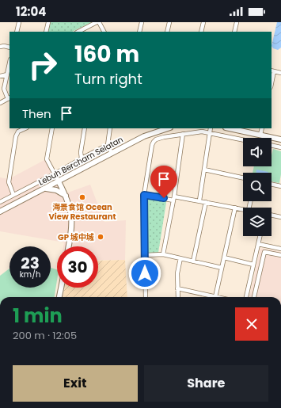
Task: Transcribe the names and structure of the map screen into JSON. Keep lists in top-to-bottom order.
{
  "streets": {
    "street": ["Lebuh Bercham Selatan"]
  },
  "places": ["海景食馆 Ocean View Restaurant", "GP 城中城"],
  "page": {
    "status": "12:04",
    "turn": ["160 m", "Turn right"],
    "then": "Then",
    "speed": "23 km/h",
    "limit": "30",
    "heading": ["1 min", "200 m · 12:05"],
    "buttons": ["Exit", "Share"]
  }
}
